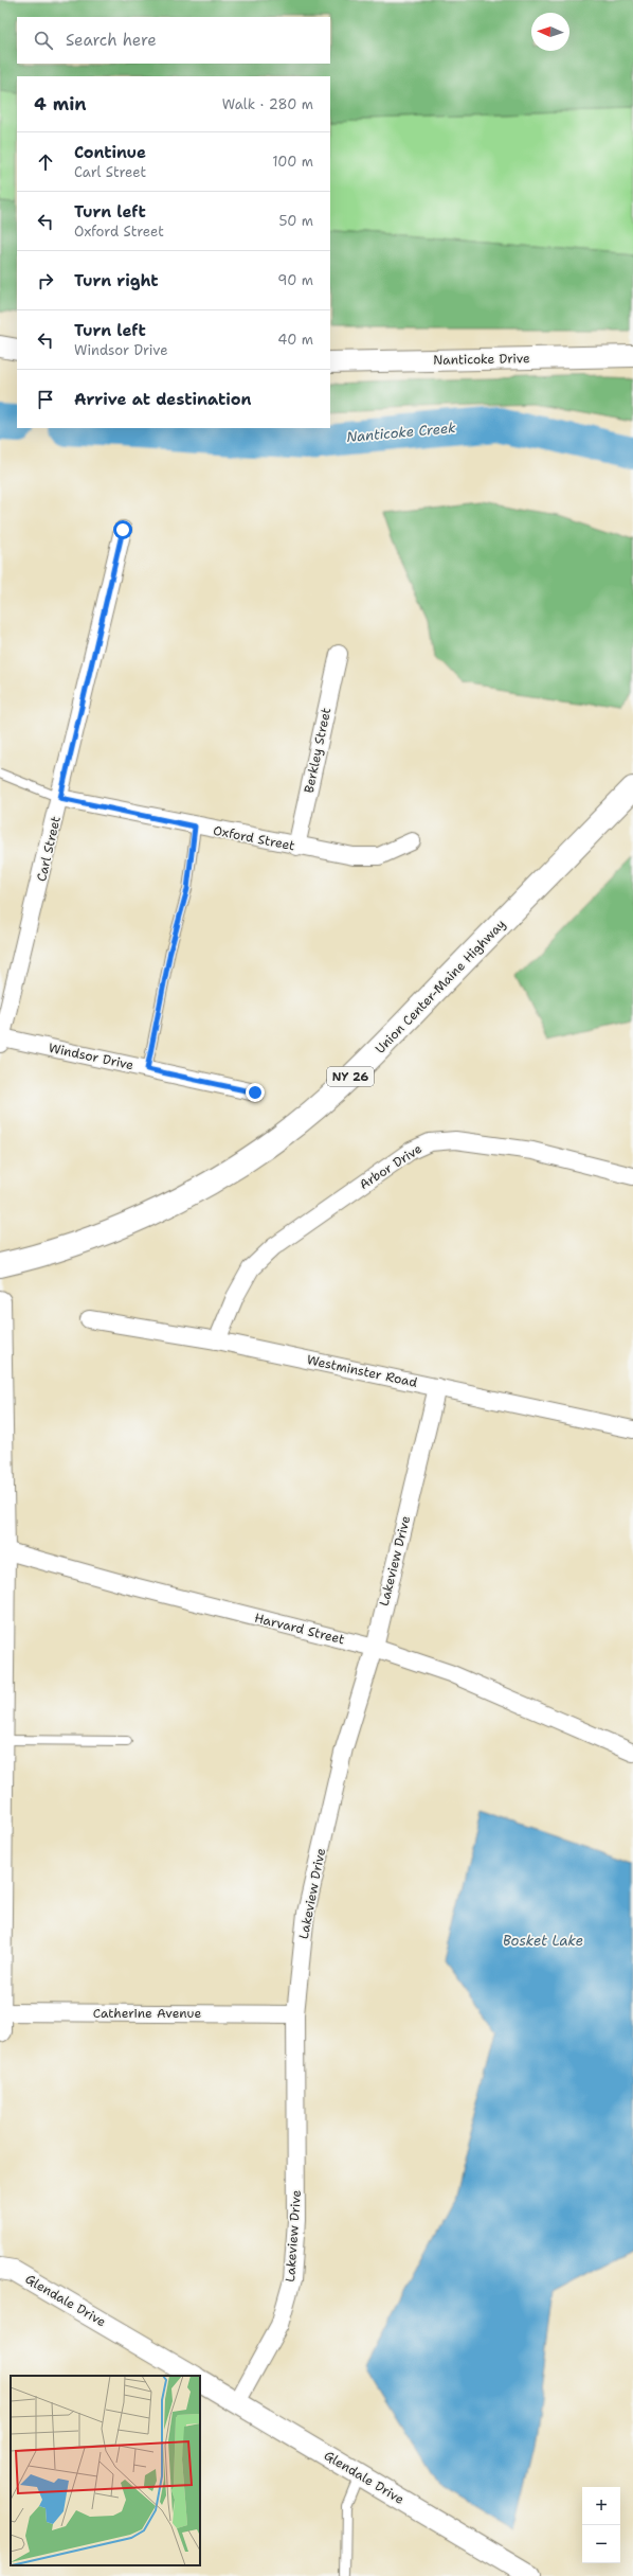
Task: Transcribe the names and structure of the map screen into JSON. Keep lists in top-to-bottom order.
{
  "streets": {
    "main road": ["Union Center-Maine Highway", "NY 26"],
    "street": [
      "Nanticoke Drive",
      "Berkley Street",
      "Oxford Street",
      "Carl Street",
      "Windsor Drive",
      "Arbor Drive",
      "Westminster Road",
      "Lakeview Drive",
      "Harvard Street",
      "Catherine Avenue",
      "Glendale Drive"
    ]
  },
  "crossings": [
    ["Berkley Street", "Oxford Street"],
    ["Oxford Street", "Carl Street"],
    ["Carl Street", "Windsor Drive"],
    ["Arbor Drive", "Westminster Road"],
    ["Westminster Road", "Lakeview Drive"],
    ["Lakeview Drive", "Harvard Street"],
    ["Lakeview Drive", "Catherine Avenue"],
    ["Lakeview Drive", "Glendale Drive"]
  ],
  "water": ["Nanticoke Creek", "Bosket Lake"],
  "north": "left",
  "page": {
    "search": "Search here",
    "heading": ["4 min", "Walk · 280 m"],
    "list": [
      ["Continue", "Carl Street", "100 m"],
      ["Turn left", "Oxford Street", "50 m"],
      ["Turn right", "90 m"],
      ["Turn left", "Windsor Drive", "40 m"],
      "Arrive at destination"
    ],
    "map_buttons": ["+", "−"]
  }
}
